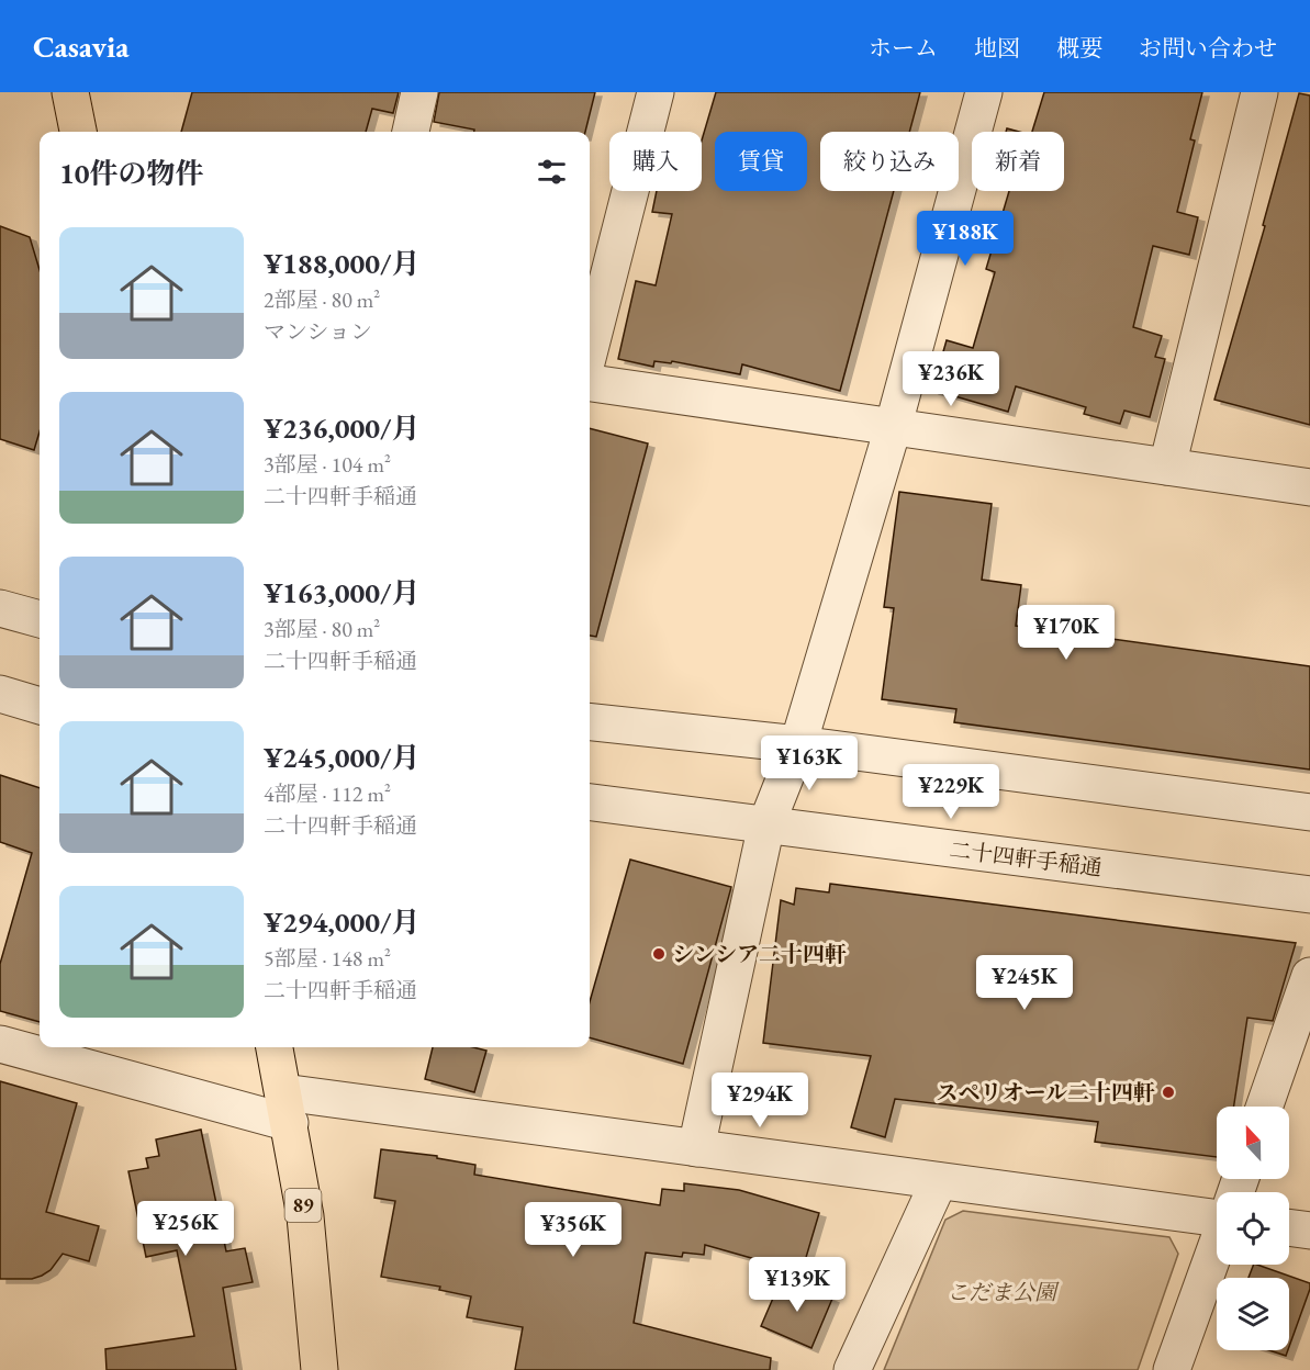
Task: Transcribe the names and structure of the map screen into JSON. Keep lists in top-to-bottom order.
{
  "streets": {
    "main road": ["89"],
    "street": ["二十四軒手稲通"]
  },
  "parks": ["こだま公園"],
  "places": ["シンシア二十四軒", "スペリオール二十四軒"],
  "north": "top",
  "page": {
    "header": "Casavia",
    "nav": [
      "ホーム",
      "地図",
      "概要",
      "お問い合わせ"
    ],
    "chip": [
      "購入",
      "賃貸",
      "絞り込み",
      "新着"
    ],
    "heading": "10件の物件",
    "price": [
      "¥188K",
      "¥236K",
      "¥170K",
      "¥163K",
      "¥229K",
      "¥245K",
      "¥294K",
      "¥256K",
      "¥356K",
      "¥139K"
    ],
    "list": [
      {
        "name": "¥188,000/月",
        "note": "2部屋 · 80 m² · マンション"
      },
      {
        "name": "¥236,000/月",
        "note": "3部屋 · 104 m² · 二十四軒手稲通"
      },
      {
        "name": "¥163,000/月",
        "note": "3部屋 · 80 m² · 二十四軒手稲通"
      },
      {
        "name": "¥245,000/月",
        "note": "4部屋 · 112 m² · 二十四軒手稲通"
      },
      {
        "name": "¥294,000/月",
        "note": "5部屋 · 148 m² · 二十四軒手稲通"
      }
    ]
  }
}
